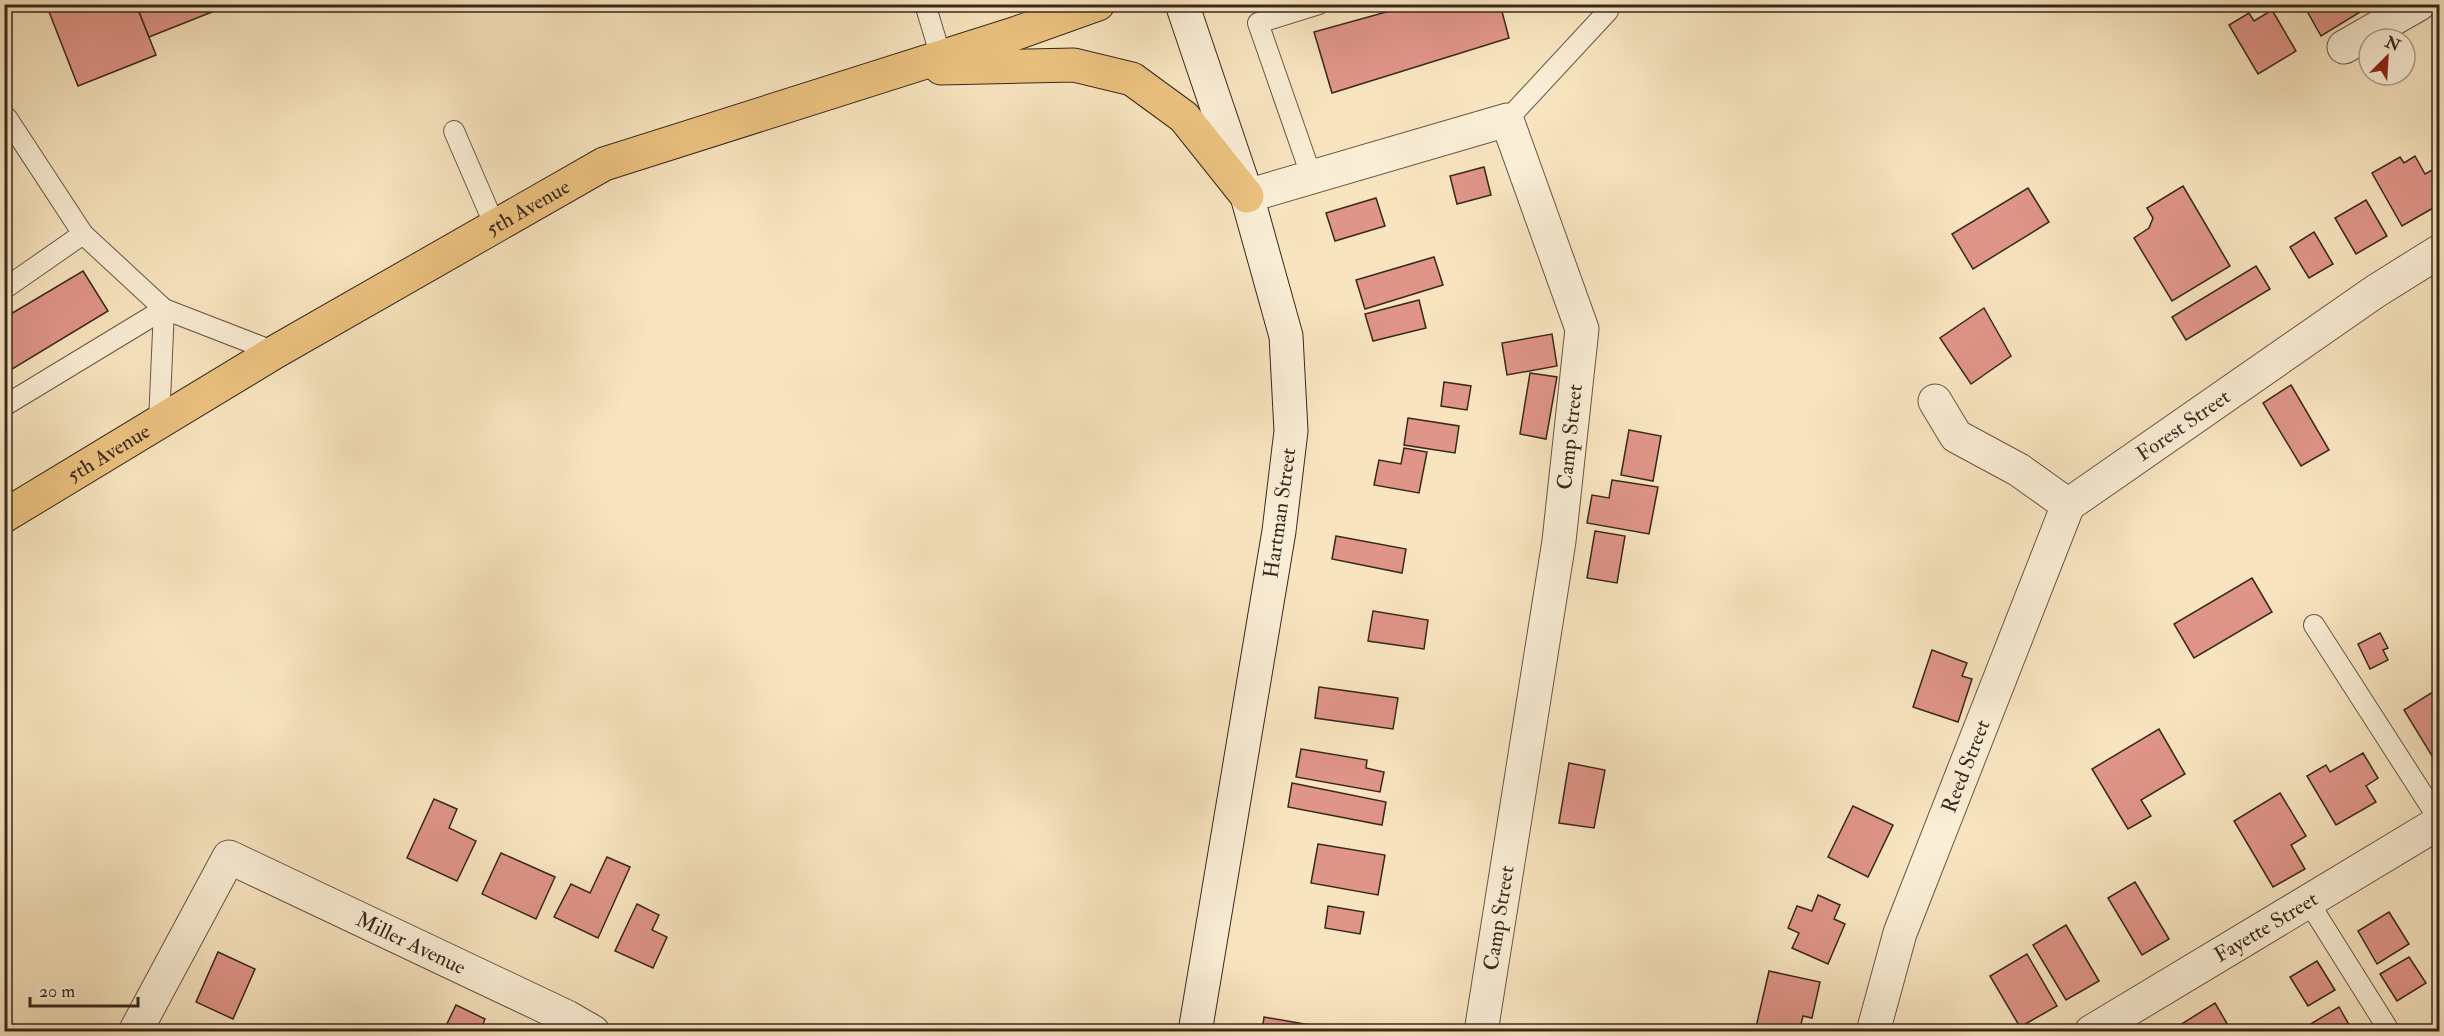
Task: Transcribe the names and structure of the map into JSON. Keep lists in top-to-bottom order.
{
  "streets": {
    "main road": ["5th Avenue"],
    "street": [
      "Forest Street",
      "Camp Street",
      "Hartman Street",
      "Reed Street",
      "Fayette Street",
      "Miller Avenue"
    ]
  },
  "crossings": [
    ["Forest Street", "Reed Street"]
  ],
  "scale_bar": "20 m",
  "north": "top right"
}
